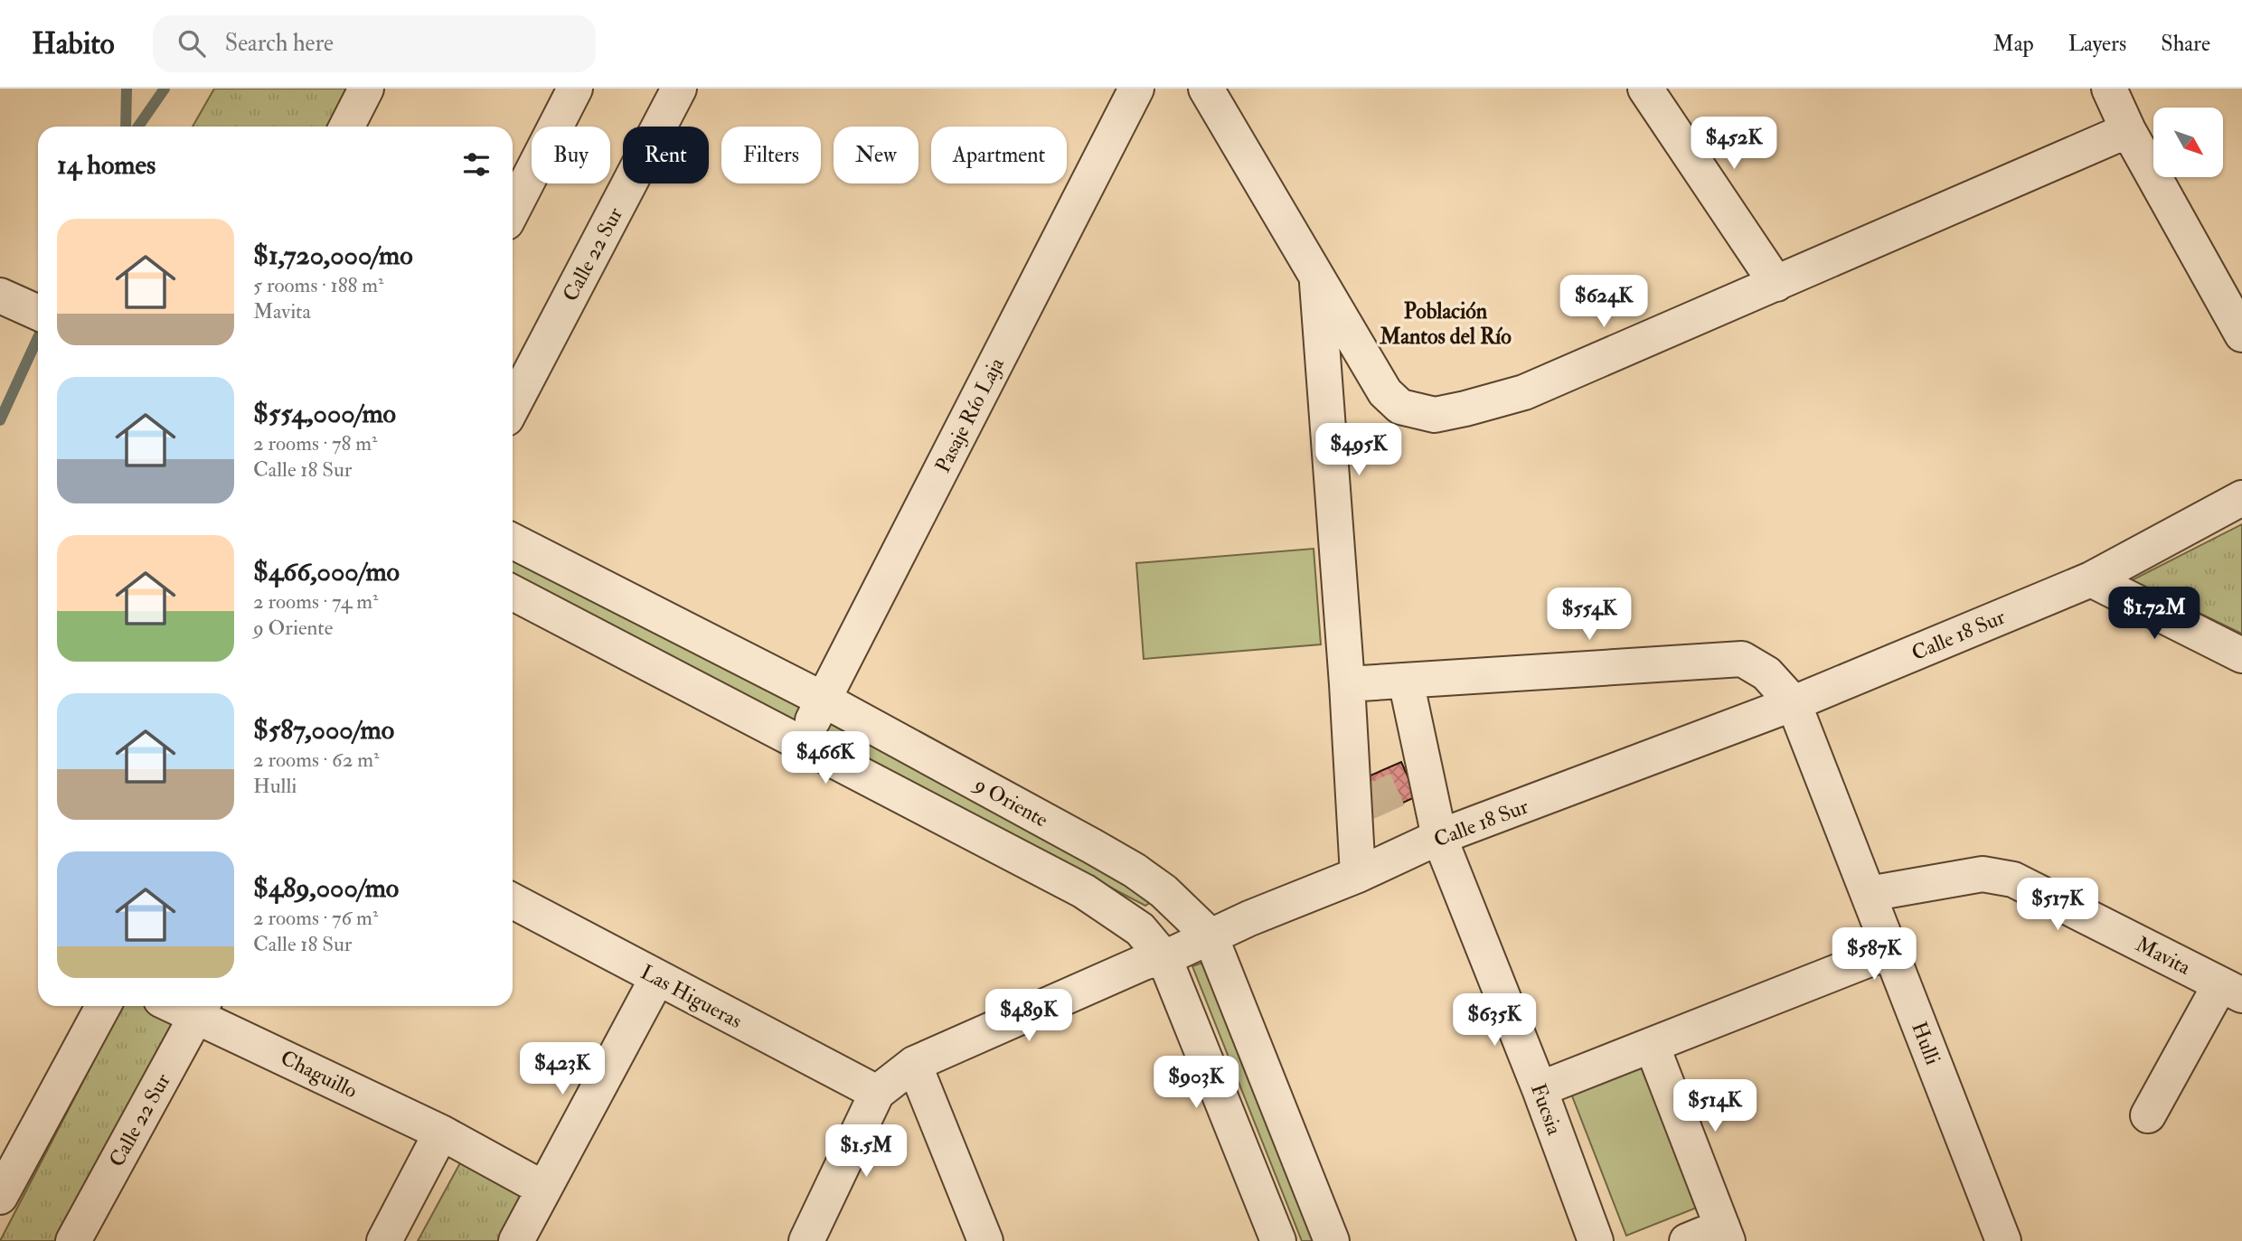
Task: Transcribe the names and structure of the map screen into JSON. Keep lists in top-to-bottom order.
{
  "streets": {
    "street": [
      "Calle 22 Sur",
      "Pasaje Río Laja",
      "Calle 18 Sur",
      "9 Oriente",
      "Mavita",
      "Las Higueras",
      "Hulli",
      "Chaguillo",
      "Fucsia"
    ]
  },
  "crossings": [
    ["Calle 22 Sur", "Chaguillo"],
    ["Pasaje Río Laja", "9 Oriente"],
    ["Calle 18 Sur", "9 Oriente"],
    ["Calle 18 Sur", "Las Higueras"],
    ["Calle 18 Sur", "Hulli"],
    ["Calle 18 Sur", "Fucsia"],
    ["Mavita", "Hulli"]
  ],
  "districts": ["Población Mantos del Río"],
  "north": "bottom right",
  "page": {
    "header": "Habito",
    "search": "Search here",
    "nav": ["Map", "Layers", "Share"],
    "price": [
      "$452K",
      "$624K",
      "$495K",
      "$1.72M",
      "$554K",
      "$466K",
      "$517K",
      "$587K",
      "$489K",
      "$635K",
      "$423K",
      "$903K",
      "$514K",
      "$1.5M"
    ],
    "chip": [
      "Buy",
      "Rent",
      "Filters",
      "New",
      "Apartment"
    ],
    "heading": "14 homes",
    "list": [
      {
        "name": "$1,720,000/mo",
        "note": "5 rooms · 188 m² · Mavita"
      },
      {
        "name": "$554,000/mo",
        "note": "2 rooms · 78 m² · Calle 18 Sur"
      },
      {
        "name": "$466,000/mo",
        "note": "2 rooms · 74 m² · 9 Oriente"
      },
      {
        "name": "$587,000/mo",
        "note": "2 rooms · 62 m² · Hulli"
      },
      {
        "name": "$489,000/mo",
        "note": "2 rooms · 76 m² · Calle 18 Sur"
      }
    ]
  }
}
